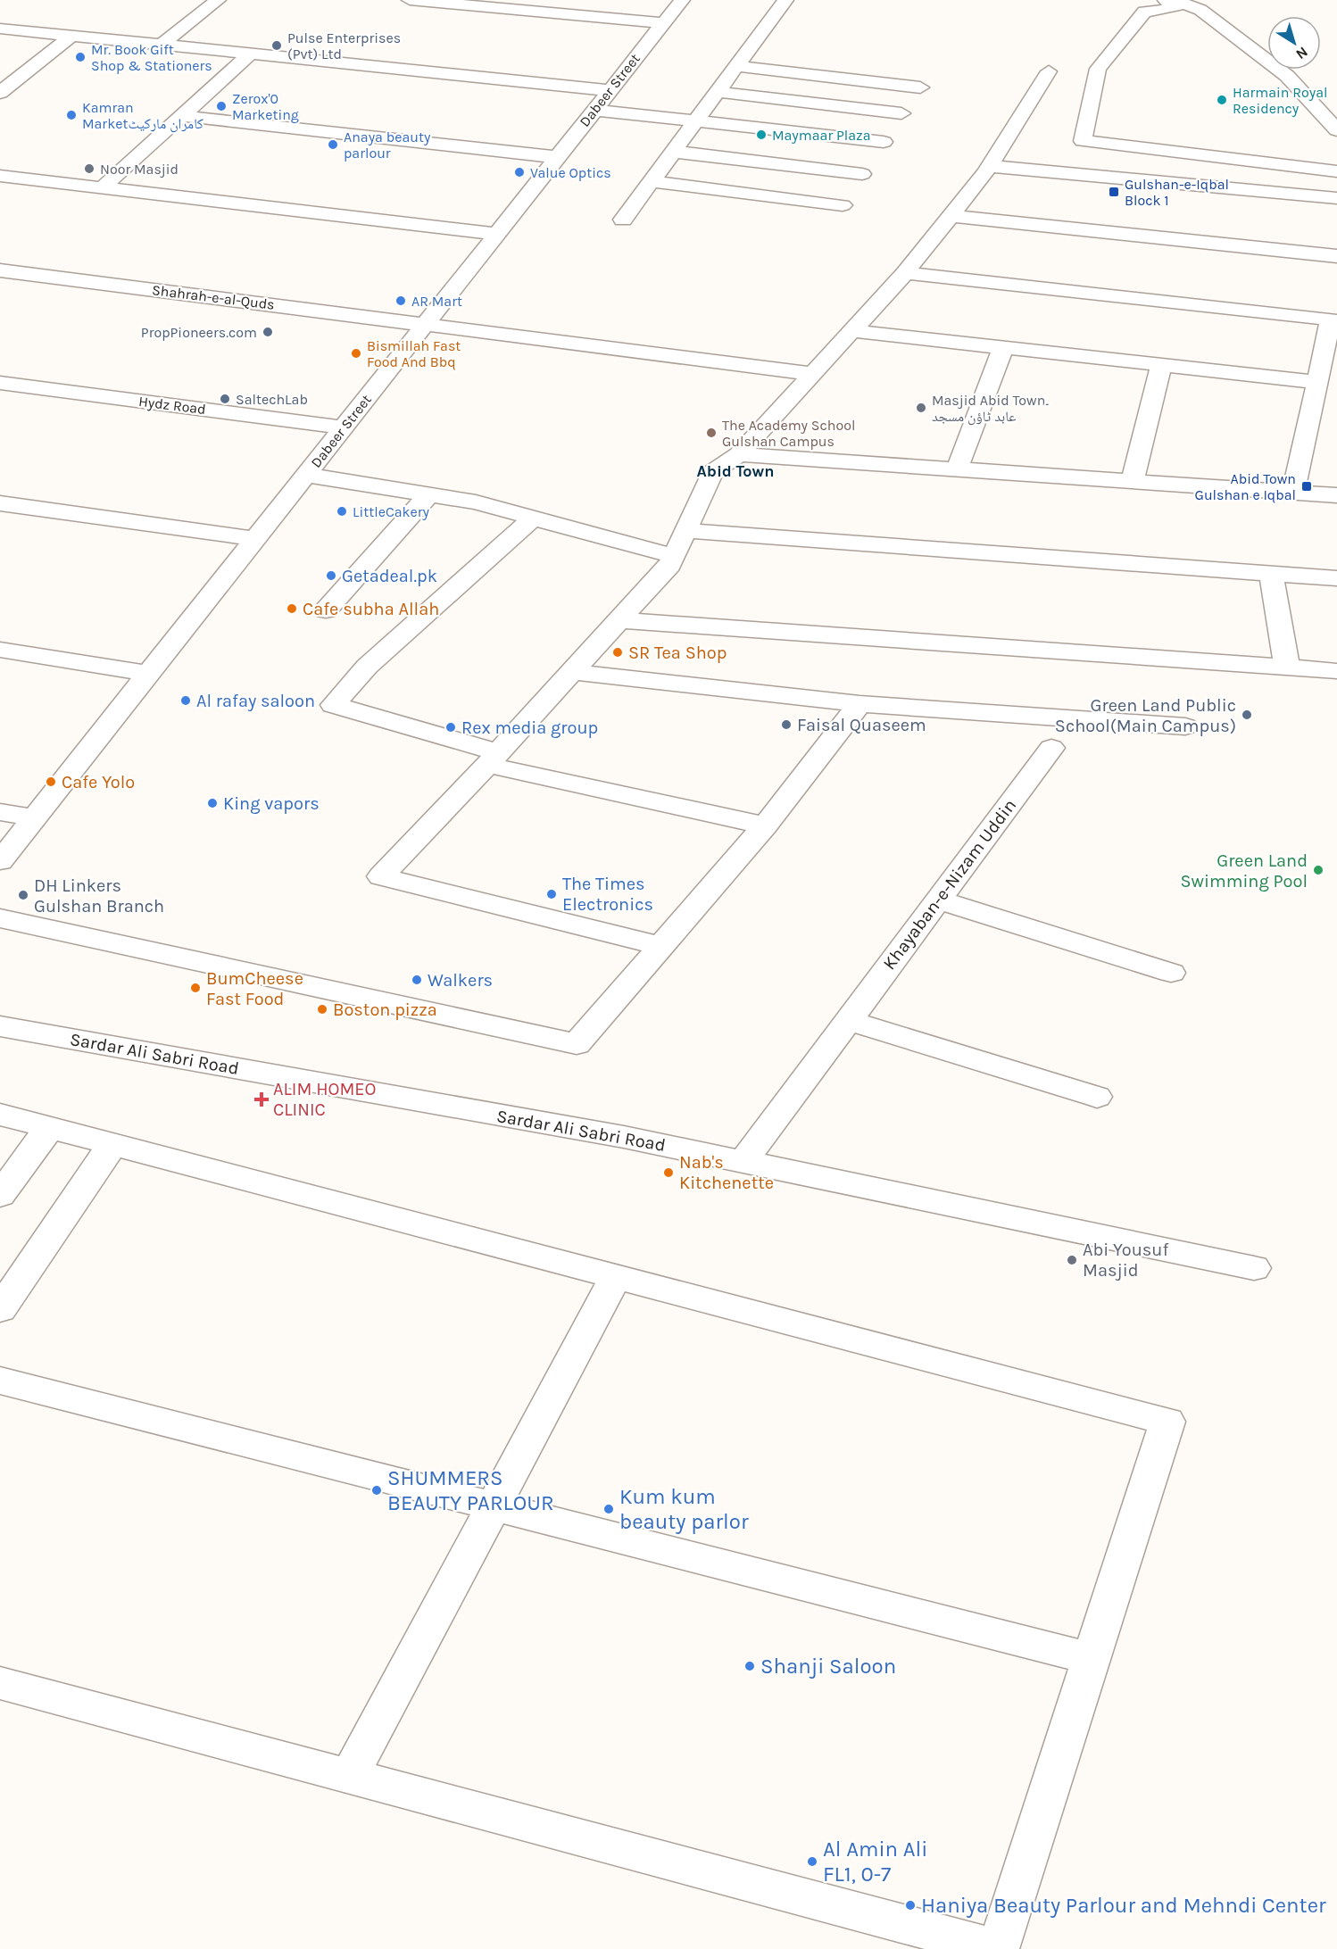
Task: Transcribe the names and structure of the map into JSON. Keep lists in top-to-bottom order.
{
  "streets": {
    "street": [
      "Dabeer Street",
      "Shahrah-e-al-Quds",
      "Hydz Road",
      "Khayaban-e-Nizam Uddin",
      "Sardar Ali Sabri Road"
    ]
  },
  "crossings": [
    ["Dabeer Street", "Shahrah-e-al-Quds"],
    ["Dabeer Street", "Hydz Road"],
    ["Khayaban-e-Nizam Uddin", "Sardar Ali Sabri Road"]
  ],
  "districts": ["Abid Town"],
  "places": {
    "other": [
      "Pulse Enterprises (Pvt) Ltd",
      "Mr. Book Gift Shop & Stationers",
      "Harmain Royal Residency",
      "Zerox'0 Marketing",
      "Kamran Marketکامران مارکیٹ",
      "Maymaar Plaza",
      "Anaya beauty parlour",
      "Noor Masjid",
      "Value Optics",
      "AR Mart",
      "PropPioneers.com",
      "Bismillah Fast Food And Bbq",
      "SaltechLab",
      "Masjid Abid Town۔ عابد ٹاؤن مسجد",
      "The Academy School Gulshan Campus",
      "LittleCakery",
      "Getadeal.pk",
      "Cafe subha Allah",
      "SR Tea Shop",
      "Al rafay saloon",
      "Green Land Public School(Main Campus)",
      "Faisal Quaseem",
      "Rex media group",
      "Cafe Yolo",
      "King vapors",
      "Green Land Swimming Pool",
      "The Times Electronics",
      "DH Linkers Gulshan Branch",
      "Walkers",
      "BumCheese Fast Food",
      "Boston pizza",
      "Nab's Kitchenette",
      "Abi Yousuf Masjid",
      "SHUMMERS BEAUTY PARLOUR",
      "Kum kum beauty parlor",
      "Shanji Saloon",
      "Al Amin Ali FL1, 0-7",
      "Haniya Beauty Parlour and Mehndi Center"
    ],
    "transit": ["Gulshan-e-Iqbal Block 1", "Abid Town Gulshan e Iqbal"],
    "health": ["ALIM HOMEO CLINIC"]
  },
  "north": "bottom right"
}
